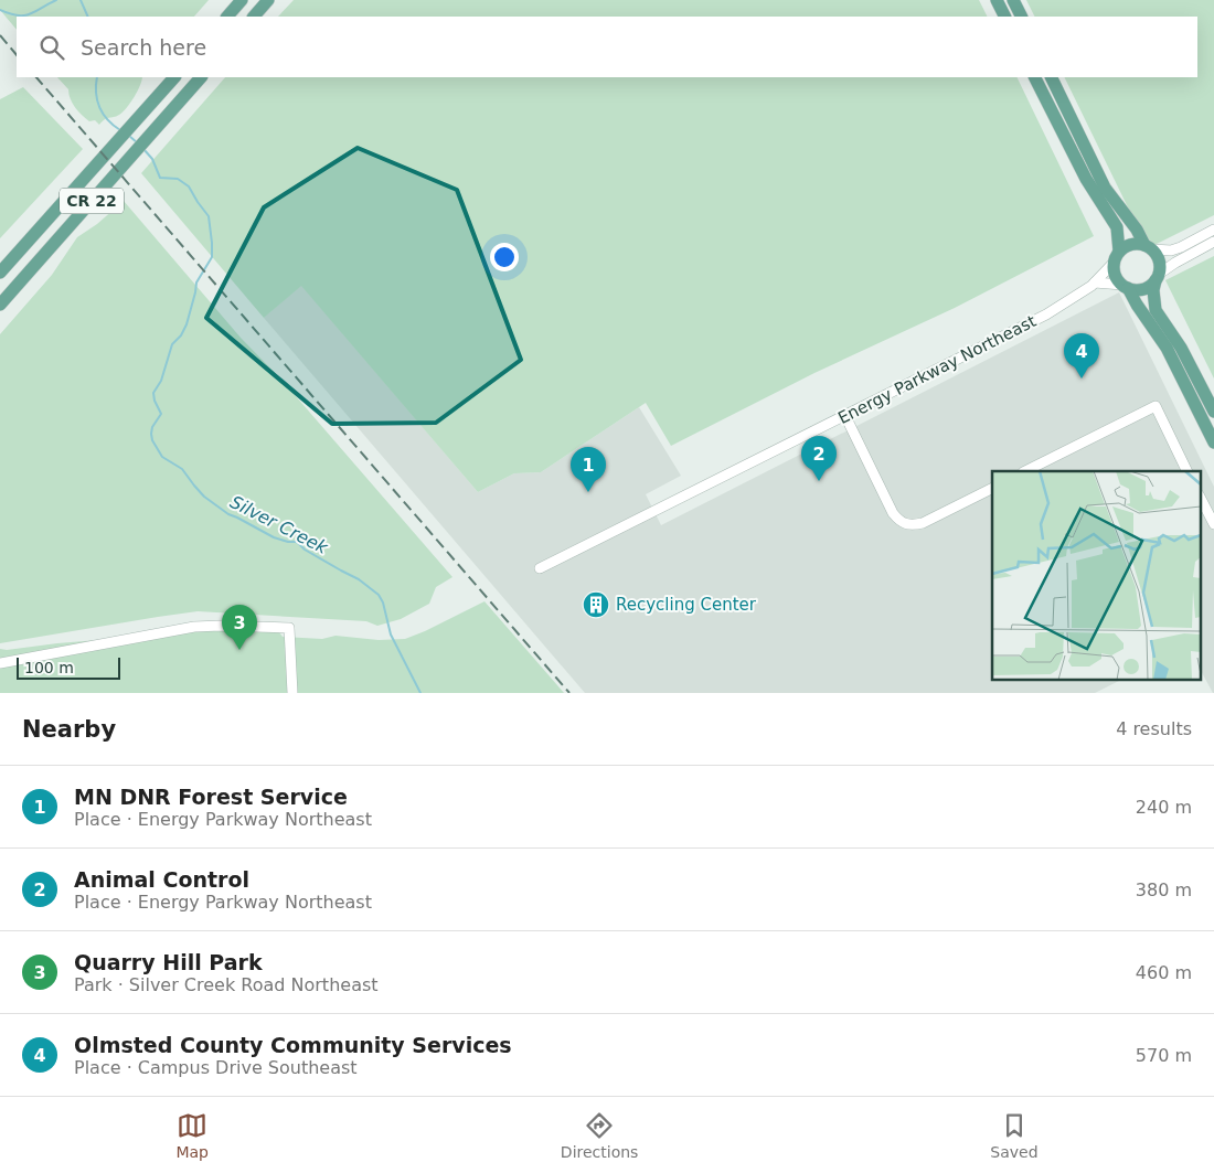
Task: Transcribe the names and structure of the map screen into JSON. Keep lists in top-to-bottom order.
{
  "streets": {
    "main road": ["CR 22"],
    "street": ["Energy Parkway Northeast"]
  },
  "water": ["Silver Creek"],
  "places": {
    "building": ["Recycling Center"]
  },
  "scale_bar": "100 m",
  "page": {
    "search": "Search here",
    "pins": [
      "4",
      "2",
      "1",
      "3"
    ],
    "scale": "100 m",
    "heading": ["Nearby", "4 results"],
    "list": [
      {
        "mark": "1",
        "name": "MN DNR Forest Service",
        "note": "Place · Energy Parkway Northeast",
        "value": "240 m"
      },
      {
        "mark": "2",
        "name": "Animal Control",
        "note": "Place · Energy Parkway Northeast",
        "value": "380 m"
      },
      {
        "mark": "3",
        "name": "Quarry Hill Park",
        "note": "Park · Silver Creek Road Northeast",
        "value": "460 m"
      },
      {
        "mark": "4",
        "name": "Olmsted County Community Services",
        "note": "Place · Campus Drive Southeast",
        "value": "570 m"
      }
    ],
    "nav": ["Map", "Directions", "Saved"]
  }
}
